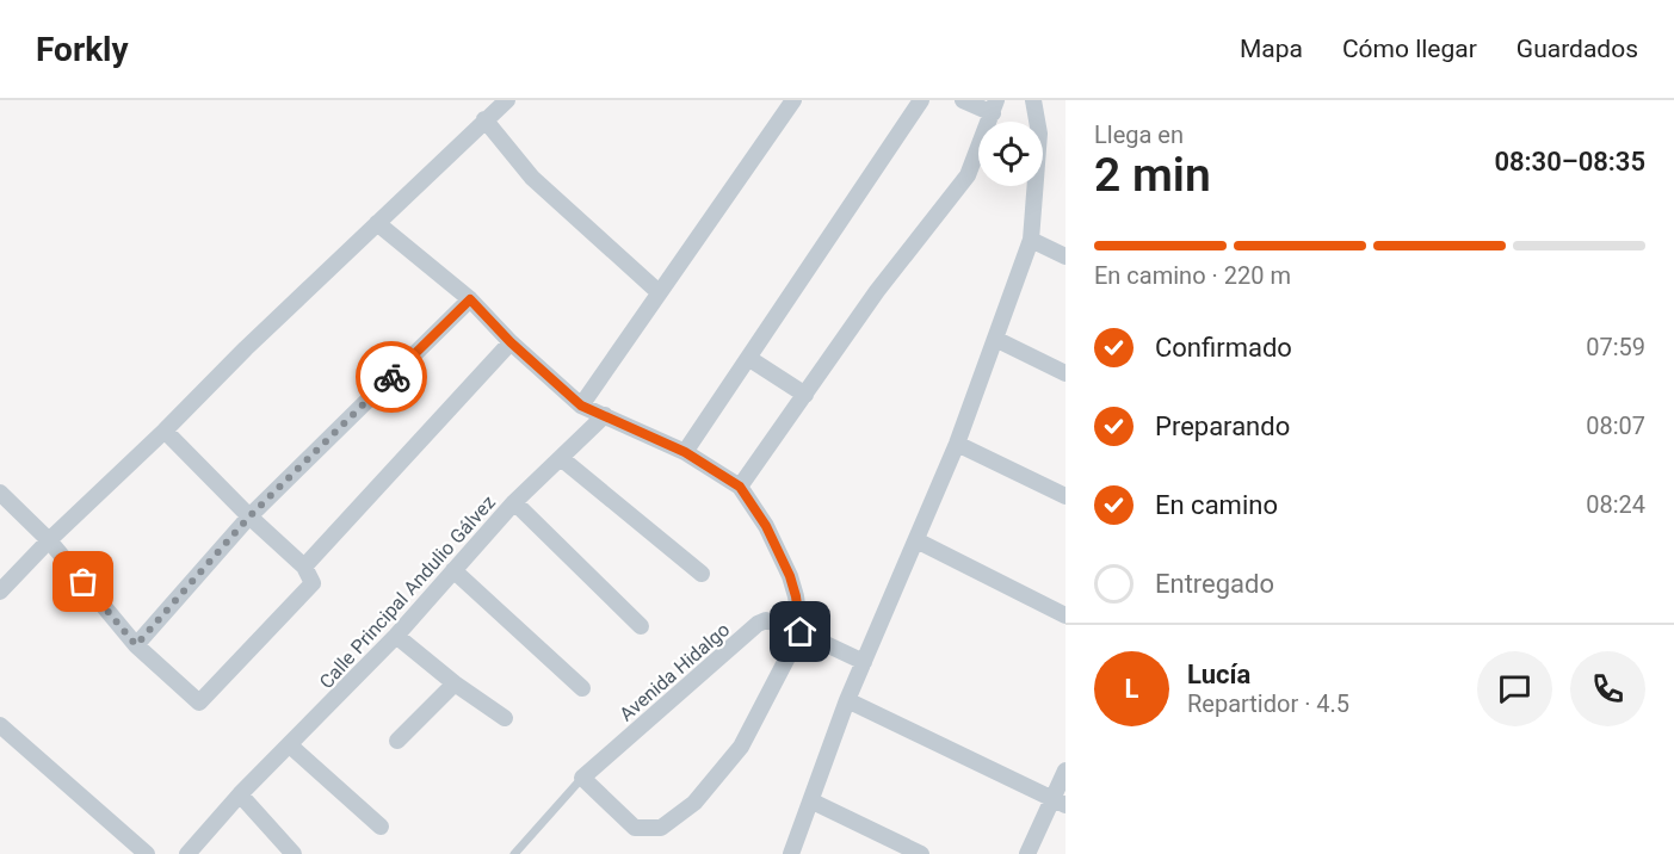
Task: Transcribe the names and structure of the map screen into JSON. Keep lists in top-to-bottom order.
{
  "streets": {
    "street": ["Calle Principal Andulio Gálvez", "Avenida Hidalgo"]
  },
  "page": {
    "header": "Forkly",
    "nav": ["Mapa", "Cómo llegar", "Guardados"],
    "heading": ["2 min", "Llega en", "08:30–08:35"],
    "panel": ["Lucía", "Repartidor · 4.5"],
    "bar": "En camino · 220 m",
    "list": [
      ["Confirmado", "07:59"],
      ["Preparando", "08:07"],
      ["En camino", "08:24"],
      "Entregado"
    ],
    "round": "L"
  }
}
